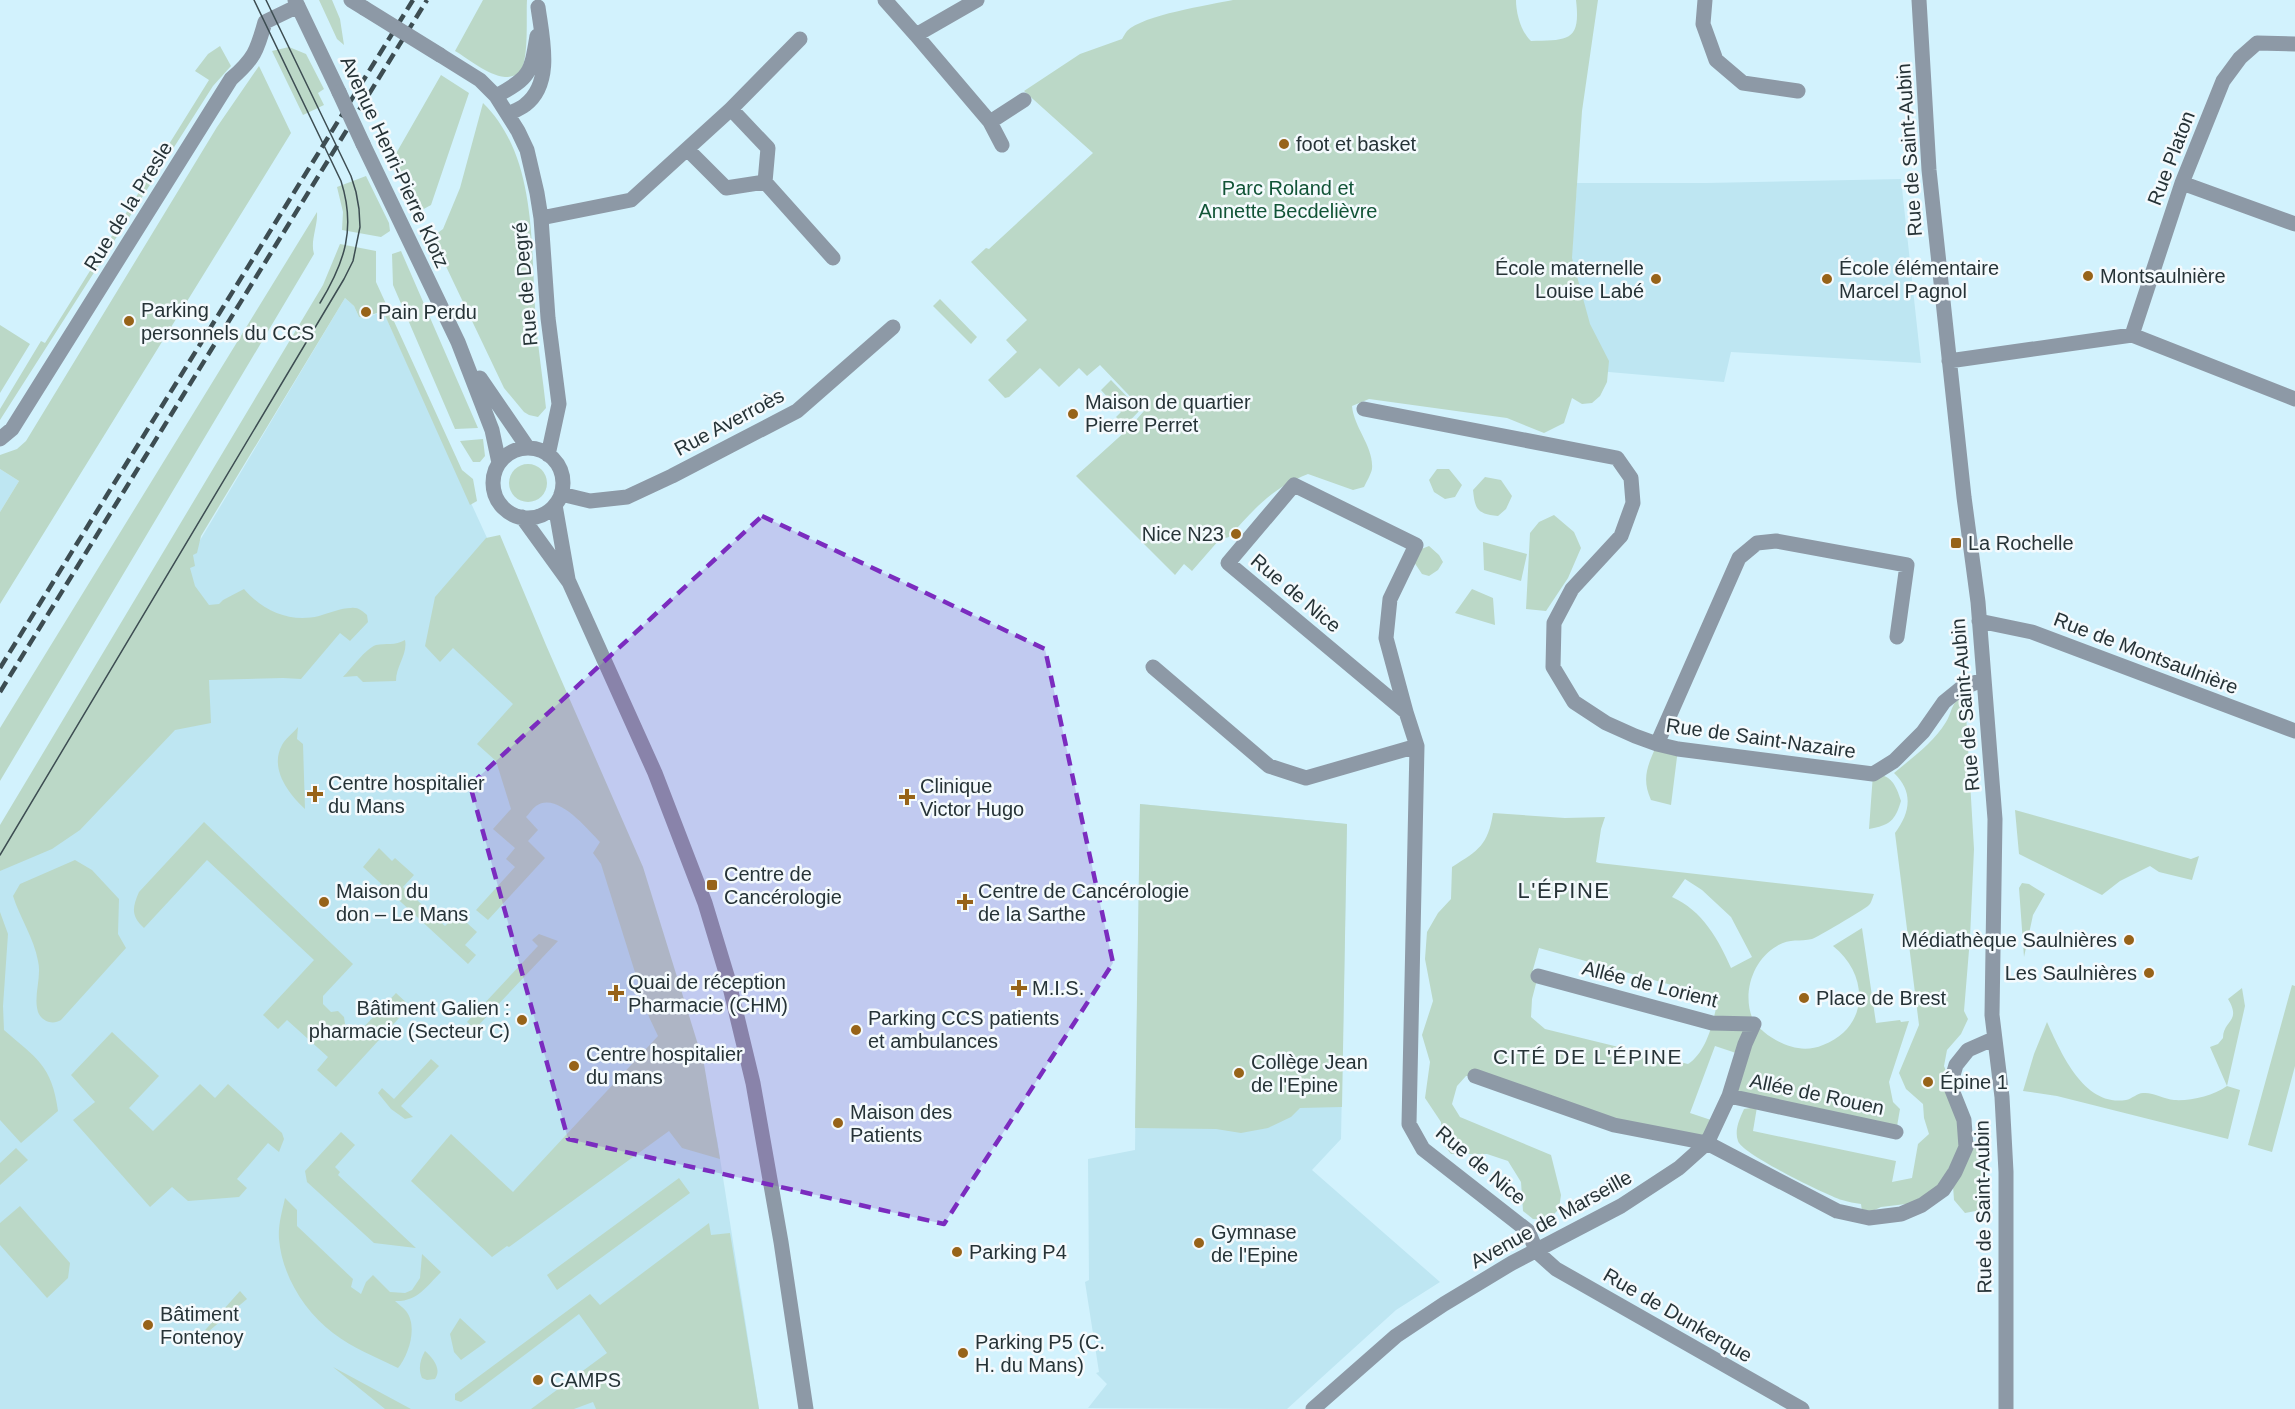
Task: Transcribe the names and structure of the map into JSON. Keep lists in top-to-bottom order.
{
  "streets": {
    "street": [
      "Rue de Saint-Aubin",
      "Rue Platon",
      "Avenue Henri-Pierre Klotz",
      "Rue de la Presle",
      "Rue de Degré",
      "Rue Averroès",
      "Rue de Nice",
      "Rue de Montsaulnière",
      "Rue de Saint-Nazaire",
      "Allée de Lorient",
      "Allée de Rouen",
      "Avenue de Marseille",
      "Rue de Dunkerque"
    ]
  },
  "crossings": [
    ["Rue de Saint-Aubin", "Rue de Montsaulnière"],
    ["Rue de Saint-Aubin", "Rue de Saint-Nazaire"],
    ["Avenue Henri-Pierre Klotz", "Rue de la Presle"],
    ["Avenue Henri-Pierre Klotz", "Rue de Degré"],
    ["Avenue Henri-Pierre Klotz", "Rue Averroès"],
    ["Rue de Degré", "Rue Averroès"],
    ["Rue de Nice", "Avenue de Marseille"],
    ["Rue de Nice", "Rue de Dunkerque"],
    ["Allée de Lorient", "Avenue de Marseille"],
    ["Allée de Rouen", "Avenue de Marseille"],
    ["Avenue de Marseille", "Rue de Dunkerque"]
  ],
  "districts": ["L'ÉPINE", "CITÉ DE L'ÉPINE"],
  "parks": ["Parc Roland et Annette Becdelièvre"],
  "places": {
    "other": [
      "foot et basket",
      "Montsaulnière",
      "École maternelle Louise Labé",
      "École élémentaire Marcel Pagnol",
      "Pain Perdu",
      "Parking personnels du CCS",
      "Maison de quartier Pierre Perret",
      "Nice N23",
      "Maison du don – Le Mans",
      "Médiathèque Saulnières",
      "Les Saulnières",
      "Place de Brest",
      "Bâtiment Galien : pharmacie (Secteur C)",
      "Parking CCS patients et ambulances",
      "Centre hospitalier du mans",
      "Collège Jean de l'Epine",
      "Épine 1",
      "Maison des Patients",
      "Gymnase de l'Epine",
      "Parking P4",
      "Bâtiment Fontenoy",
      "Parking P5 (C. H. du Mans)",
      "CAMPS"
    ],
    "transit": ["La Rochelle", "Centre de Cancérologie"],
    "health": [
      "Centre hospitalier du Mans",
      "Clinique Victor Hugo",
      "Centre de Cancérologie de la Sarthe",
      "M.I.S.",
      "Quai de réception Pharmacie (CHM)"
    ]
  }
}
